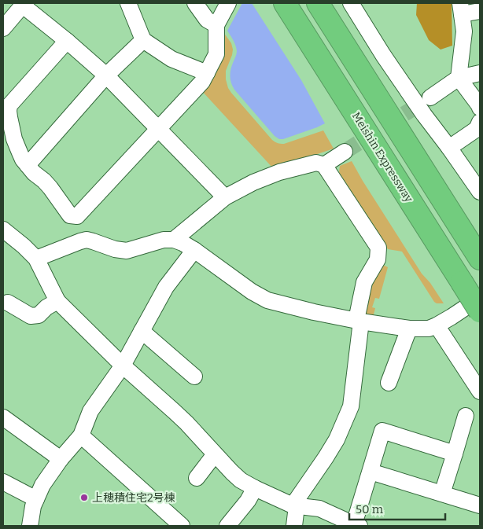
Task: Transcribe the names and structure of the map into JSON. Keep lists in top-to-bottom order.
{
  "streets": {
    "highway": ["Meishin Expressway"]
  },
  "places": ["上穂積住宅2号棟"],
  "scale_bar": "50 m"
}
